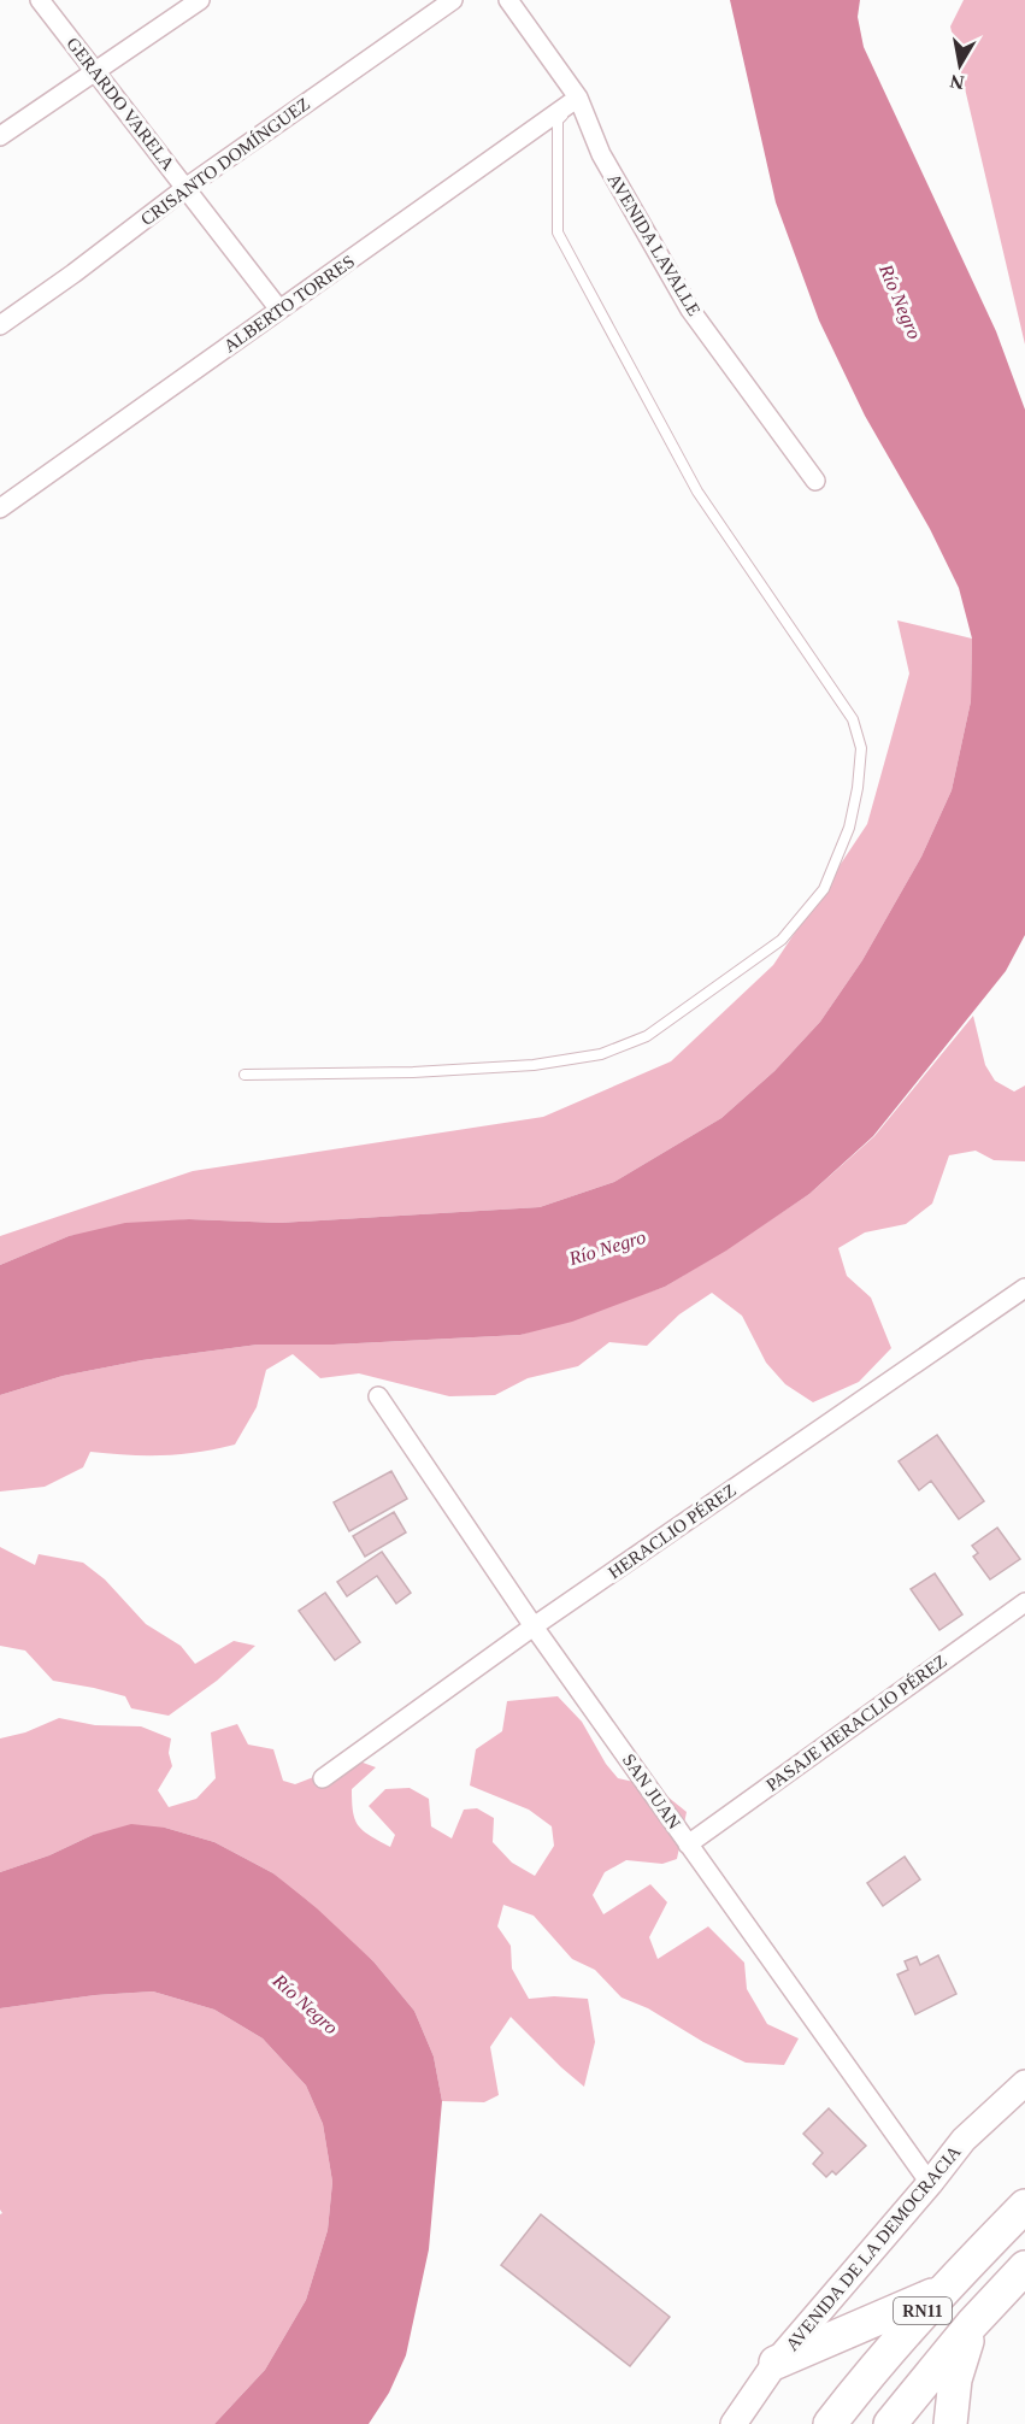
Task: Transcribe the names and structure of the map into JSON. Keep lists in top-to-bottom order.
{
  "streets": {
    "highway": ["RN11"],
    "street": [
      "GERARDO VARELA",
      "CRISANTO DOMÍNGUEZ",
      "AVENIDA LAVALLE",
      "ALBERTO TORRES",
      "HERACLIO PÉREZ",
      "PASAJE HERACLIO PÉREZ",
      "SAN JUAN",
      "AVENIDA DE LA DEMOCRACIA"
    ]
  },
  "crossings": [
    ["GERARDO VARELA", "CRISANTO DOMÍNGUEZ"],
    ["GERARDO VARELA", "ALBERTO TORRES"],
    ["AVENIDA LAVALLE", "ALBERTO TORRES"],
    ["HERACLIO PÉREZ", "SAN JUAN"],
    ["PASAJE HERACLIO PÉREZ", "SAN JUAN"],
    ["SAN JUAN", "AVENIDA DE LA DEMOCRACIA"]
  ],
  "water": ["Río Negro"],
  "north": "bottom"
}
